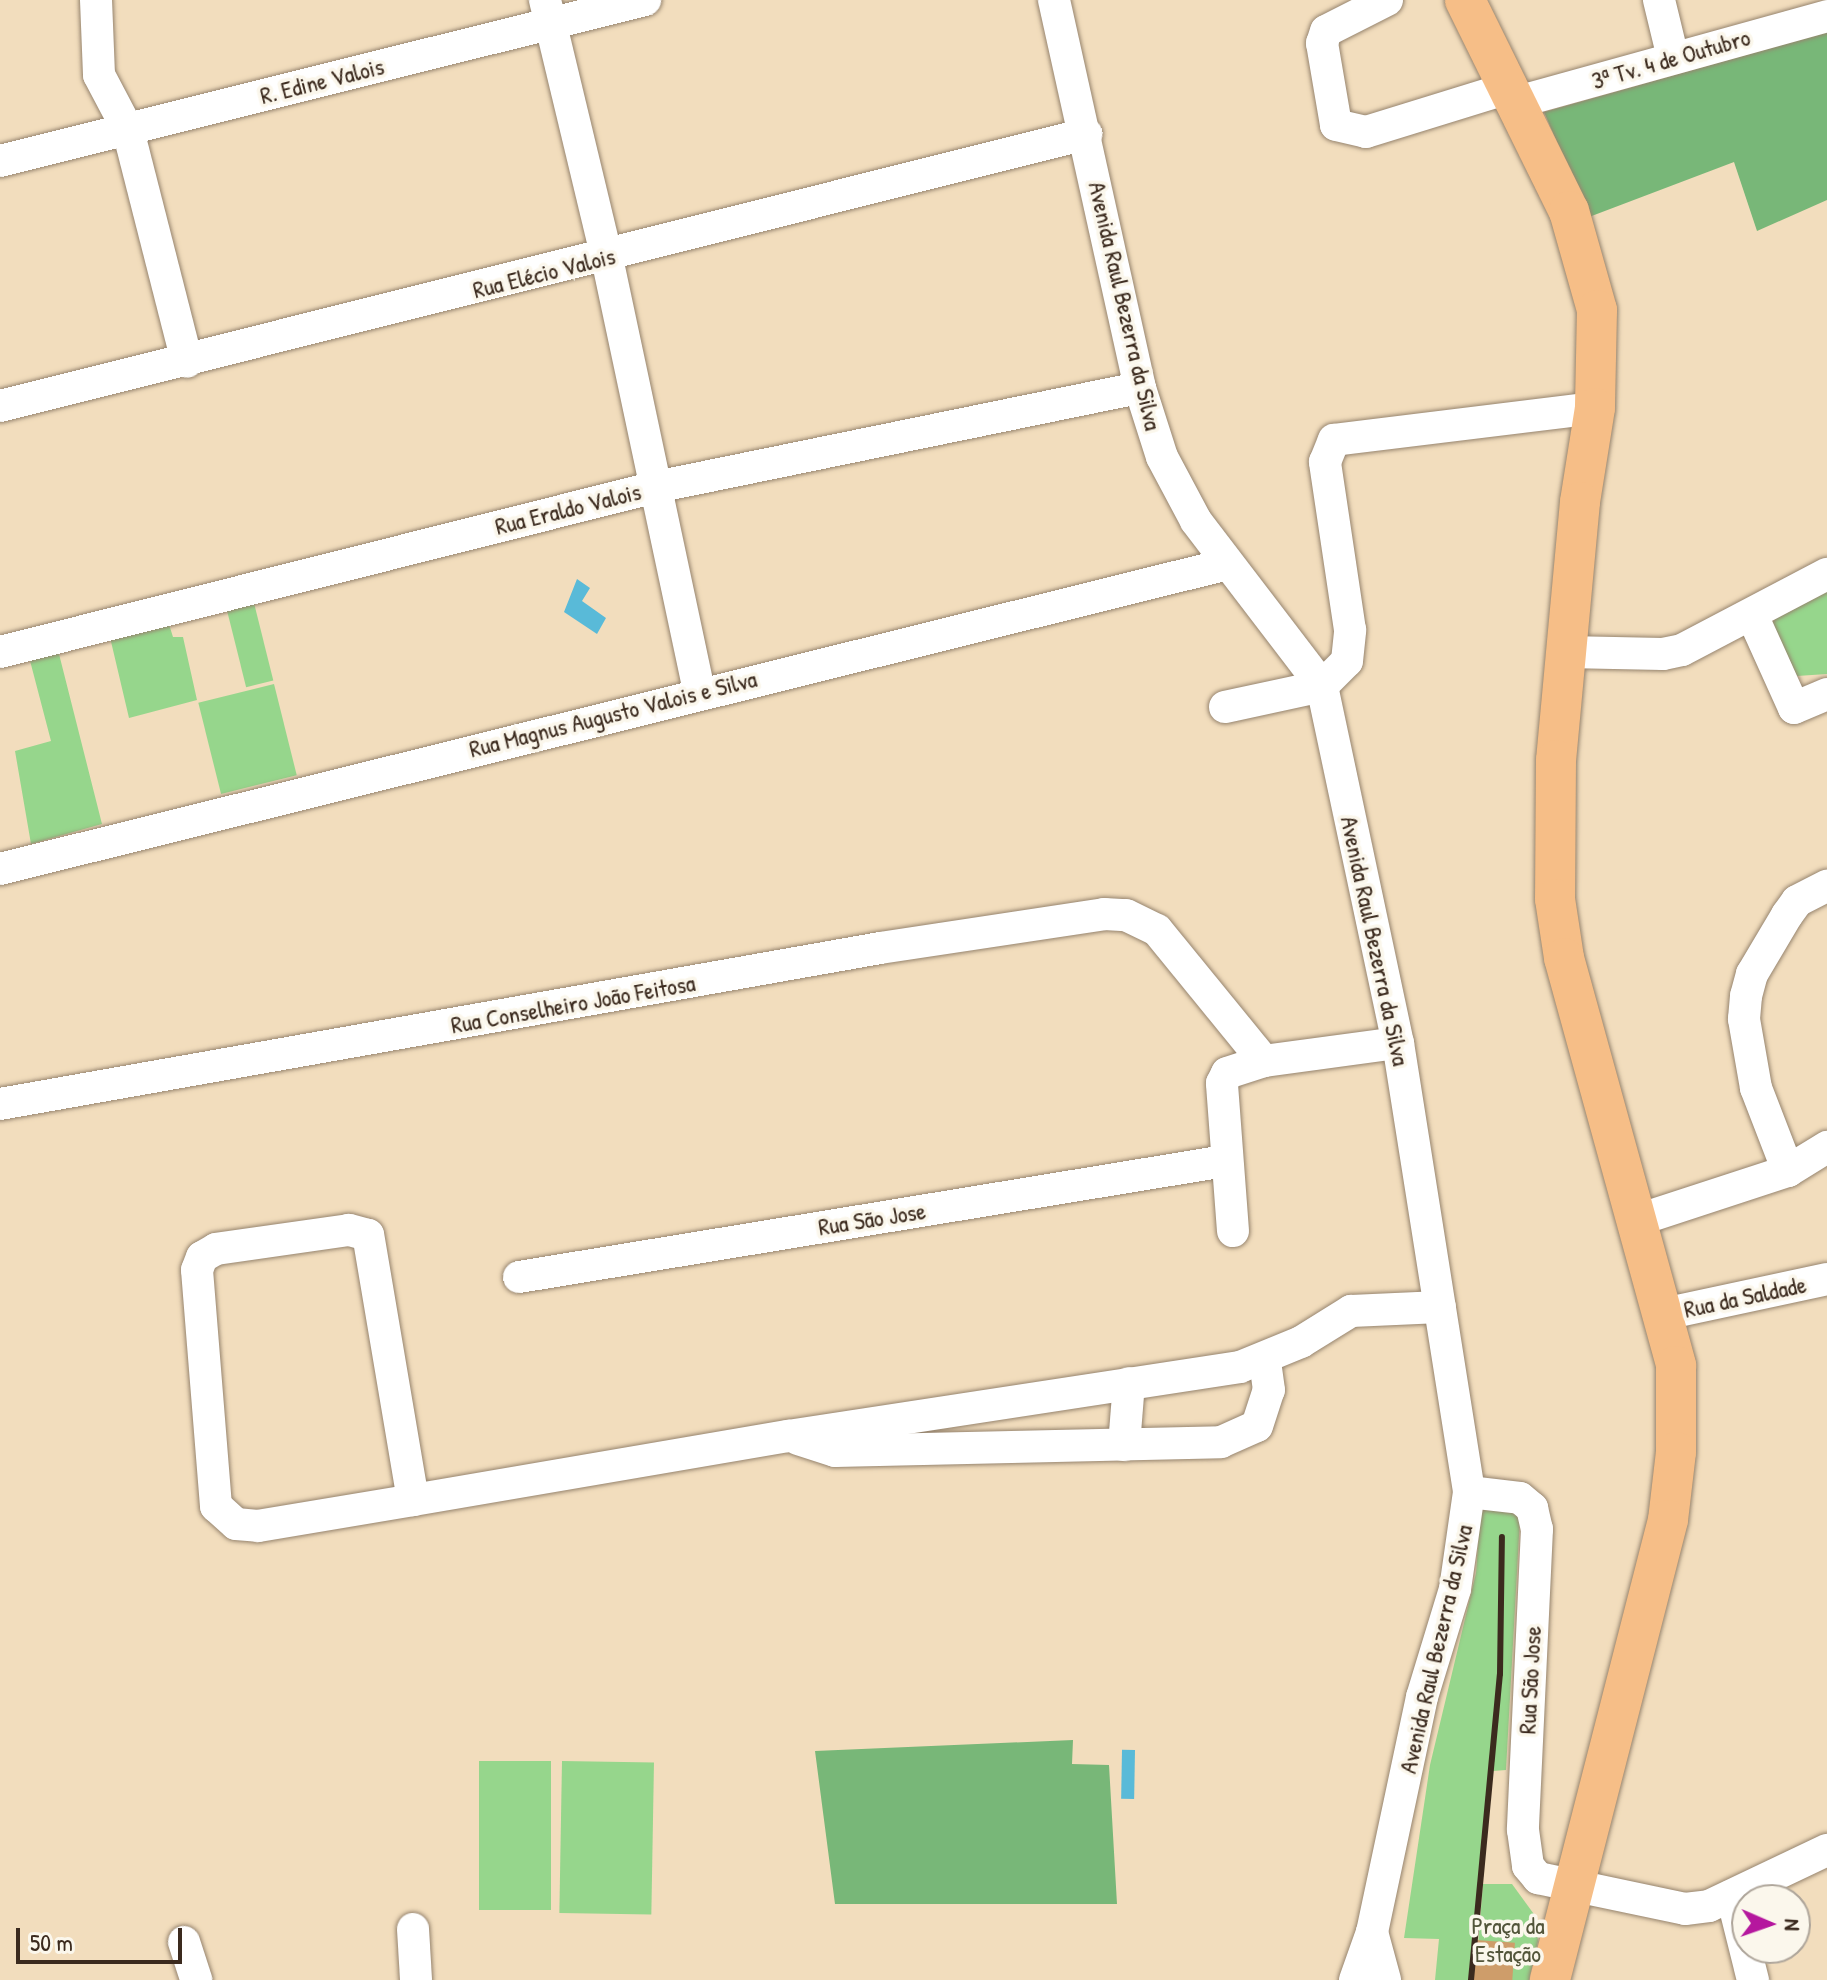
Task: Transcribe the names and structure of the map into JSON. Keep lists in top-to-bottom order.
{
  "streets": {
    "street": [
      "3ª Tv. 4 de Outubro",
      "R. Edine Valois",
      "Rua Elécio Valois",
      "Avenida Raul Bezerra da Silva",
      "Rua Eraldo Valois",
      "Rua Magnus Augusto Valois e Silva",
      "Rua Conselheiro João Feitosa",
      "Rua São Jose",
      "Rua da Saldade"
    ]
  },
  "crossings": [
    ["Rua Elécio Valois", "Avenida Raul Bezerra da Silva"],
    ["Avenida Raul Bezerra da Silva", "Rua Eraldo Valois"],
    ["Avenida Raul Bezerra da Silva", "Rua Magnus Augusto Valois e Silva"],
    ["Avenida Raul Bezerra da Silva", "Rua São Jose"]
  ],
  "parks": ["Praça da Estação"],
  "scale_bar": "50 m",
  "north": "right"
}
